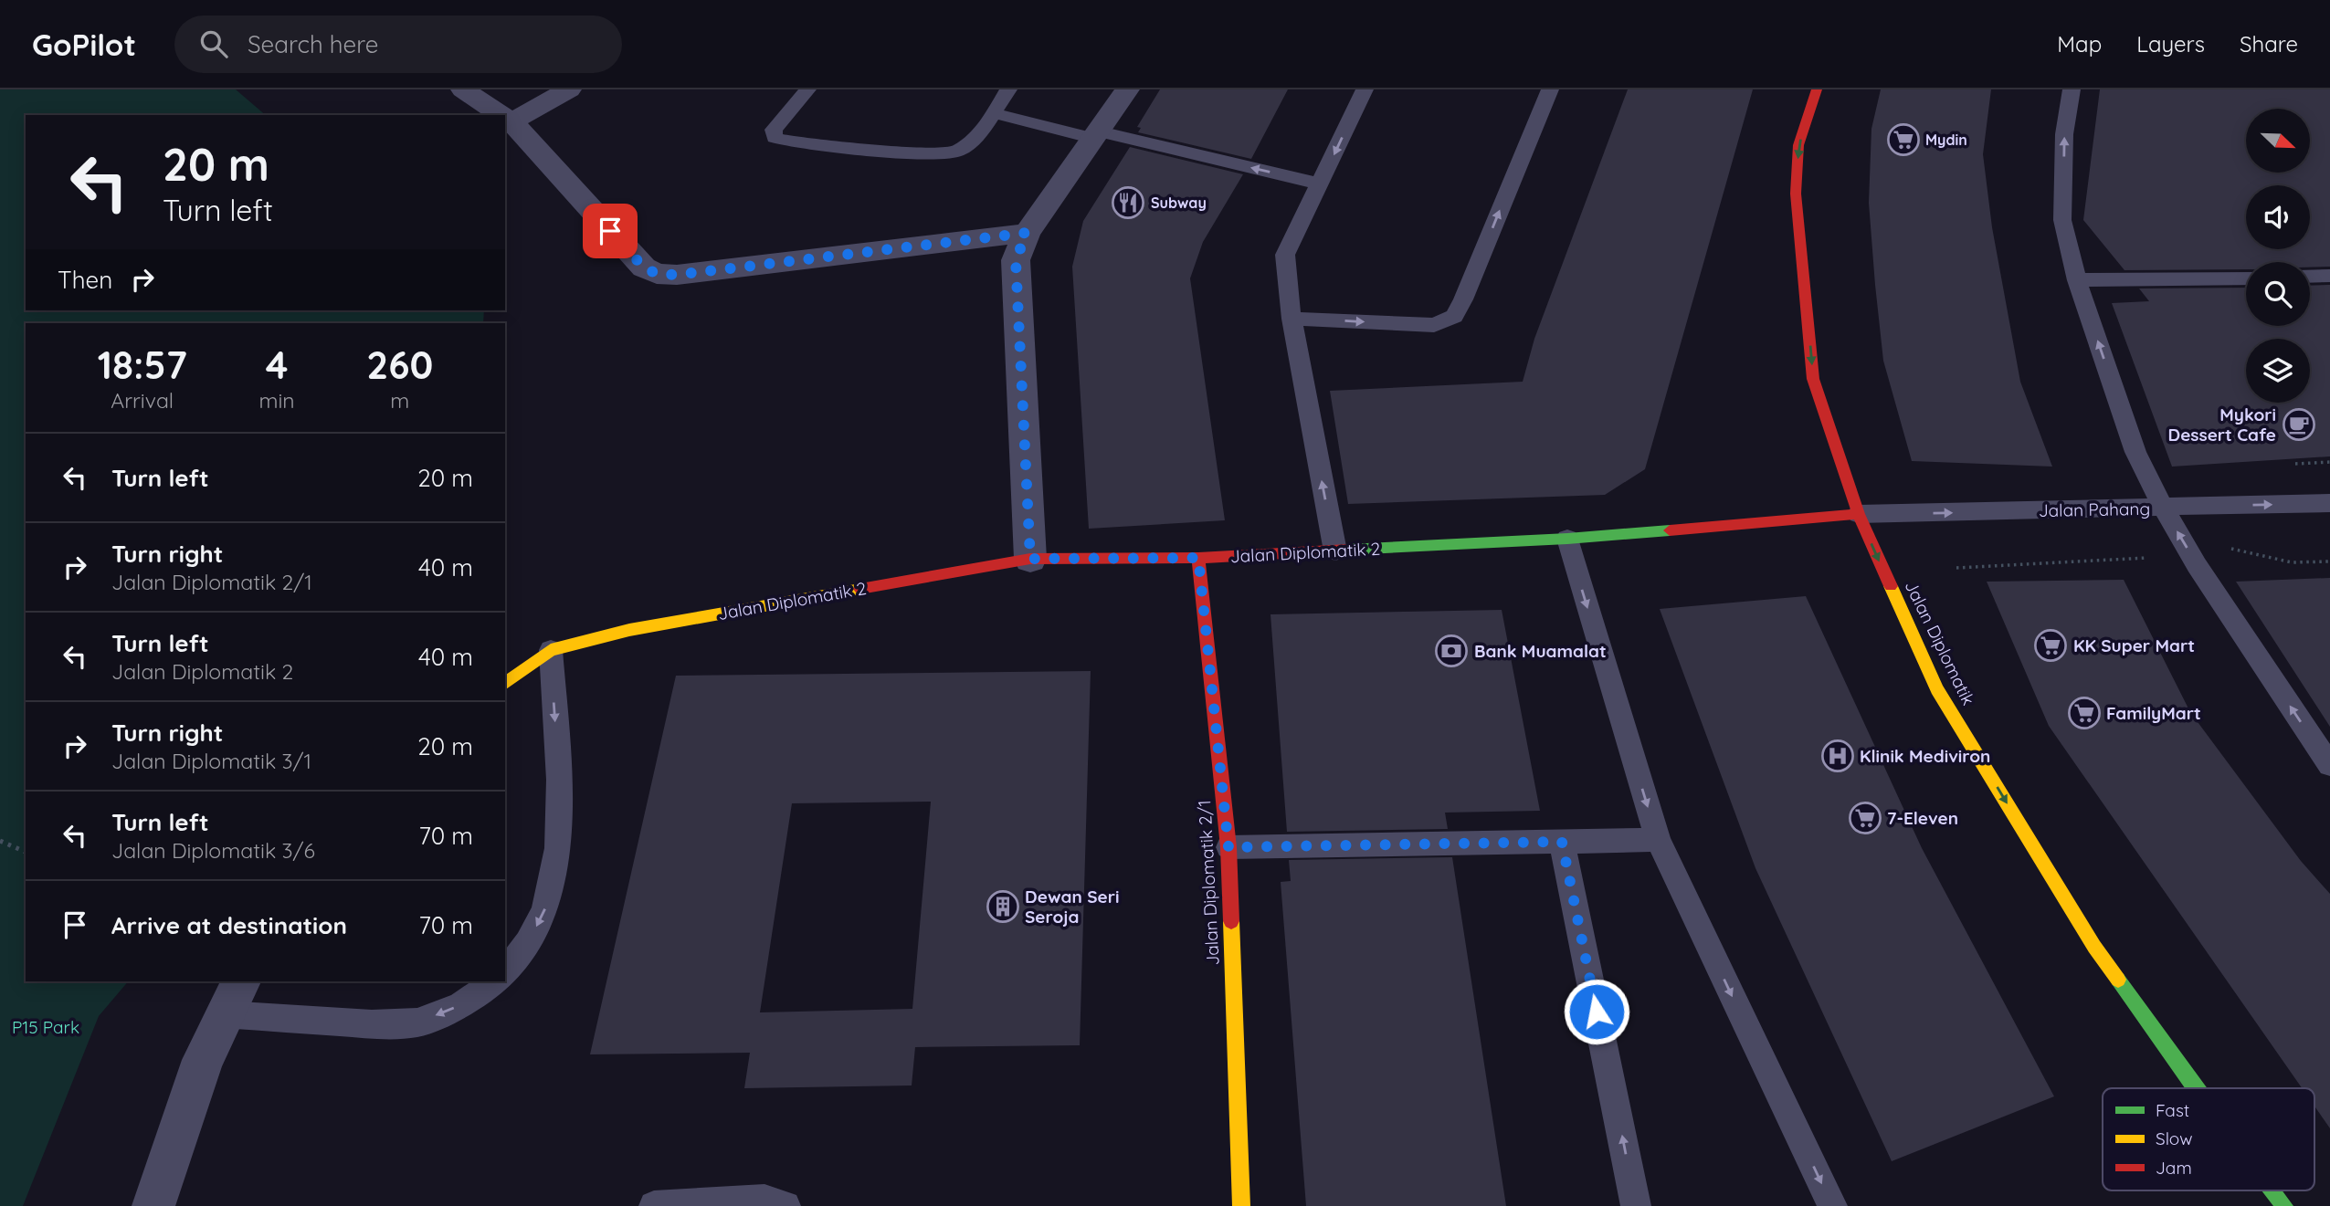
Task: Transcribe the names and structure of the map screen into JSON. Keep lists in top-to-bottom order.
{
  "streets": {
    "street": ["Jalan Diplomatik 2", "Jalan Diplomatik", "Jalan Diplomatik 2/1"],
    "lane": ["Jalan Pahang"]
  },
  "crossings": [
    ["Jalan Pahang", "Jalan Diplomatik 2"],
    ["Jalan Pahang", "Jalan Diplomatik"],
    ["Jalan Diplomatik 2", "Jalan Diplomatik"],
    ["Jalan Diplomatik 2", "Jalan Diplomatik 2/1"]
  ],
  "one_way": ["Jalan Pahang", "Jalan Diplomatik"],
  "parks": ["P15 Park"],
  "places": {
    "supermarket": [
      "Mydin",
      "KK Super Mart",
      "FamilyMart",
      "7-Eleven"
    ],
    "restaurant": ["Subway"],
    "cafe": ["Mykori Dessert Cafe"],
    "bank": ["Bank Muamalat"],
    "hospital": ["Klinik Mediviron"],
    "building": ["Dewan Seri Seroja"]
  },
  "legend": ["Fast", "Slow", "Jam"],
  "north": "bottom right",
  "page": {
    "header": "GoPilot",
    "search": "Search here",
    "nav": ["Map", "Layers", "Share"],
    "turn": ["20 m", "Turn left"],
    "then": "Then",
    "eta": [
      "18:57",
      "Arrival",
      "4",
      "min",
      "260",
      "m"
    ],
    "list": [
      {
        "name": "Turn left",
        "value": "20 m"
      },
      {
        "name": "Turn right",
        "note": "Jalan Diplomatik 2/1",
        "value": "40 m"
      },
      {
        "name": "Turn left",
        "note": "Jalan Diplomatik 2",
        "value": "40 m"
      },
      {
        "name": "Turn right",
        "note": "Jalan Diplomatik 3/1",
        "value": "20 m"
      },
      {
        "name": "Turn left",
        "note": "Jalan Diplomatik 3/6",
        "value": "70 m"
      },
      {
        "name": "Arrive at destination",
        "value": "70 m"
      }
    ]
  }
}
